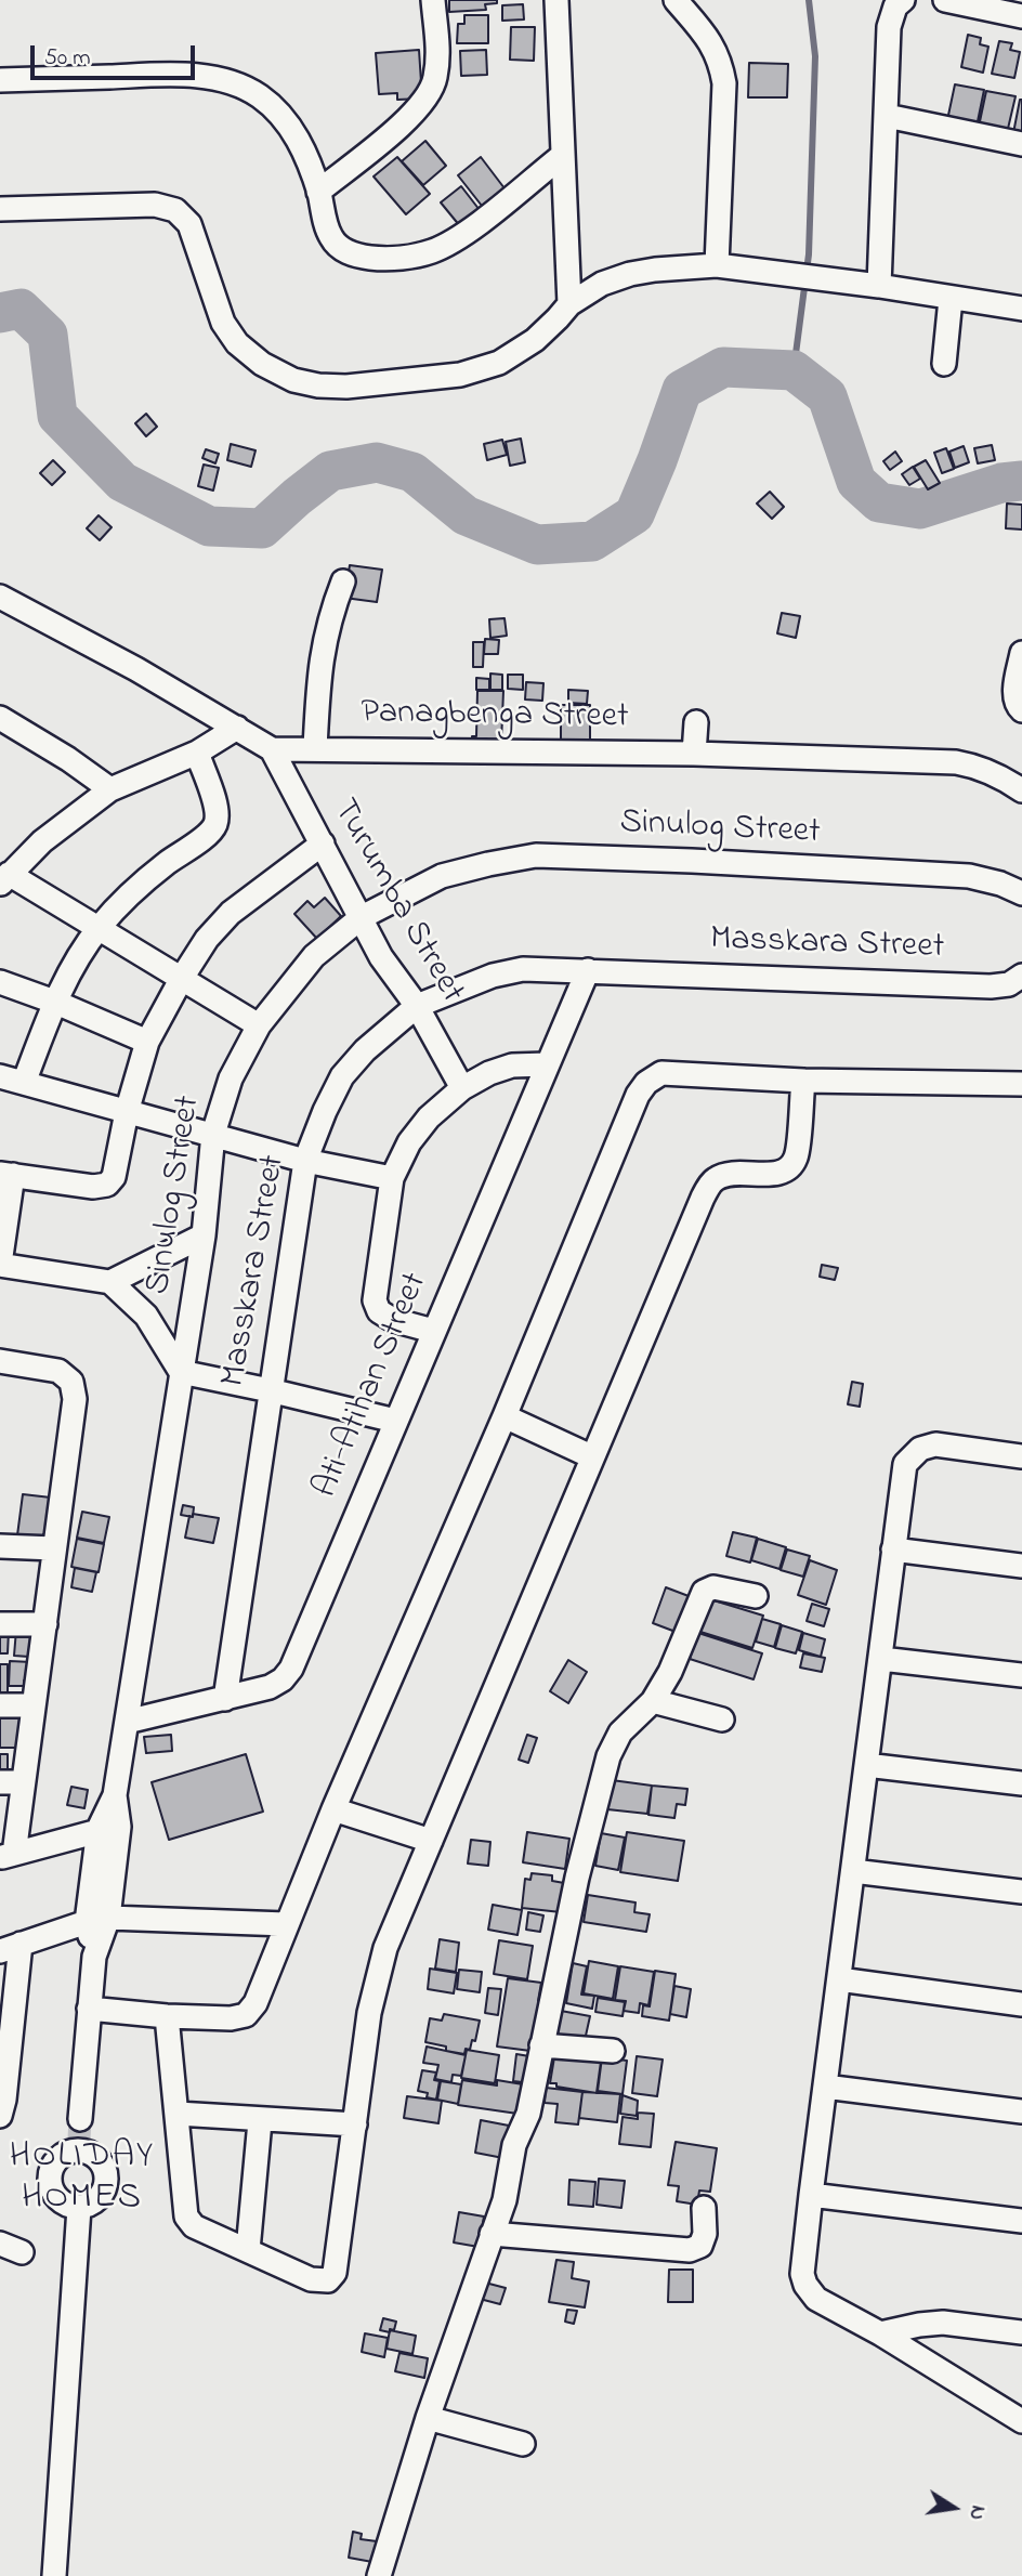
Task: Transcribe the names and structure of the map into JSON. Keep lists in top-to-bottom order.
{
  "streets": {
    "street": [
      "Panagbenga Street",
      "Sinulog Street",
      "Turumba Street",
      "Masskara Street",
      "Ati-Atihan Street"
    ]
  },
  "crossings": [
    ["Panagbenga Street", "Turumba Street"],
    ["Sinulog Street", "Turumba Street"],
    ["Sinulog Street", "Ati-Atihan Street"],
    ["Turumba Street", "Masskara Street"],
    ["Masskara Street", "Ati-Atihan Street"]
  ],
  "districts": ["HOLIDAY HOMES"],
  "scale_bar": "50 m",
  "north": "right"
}
